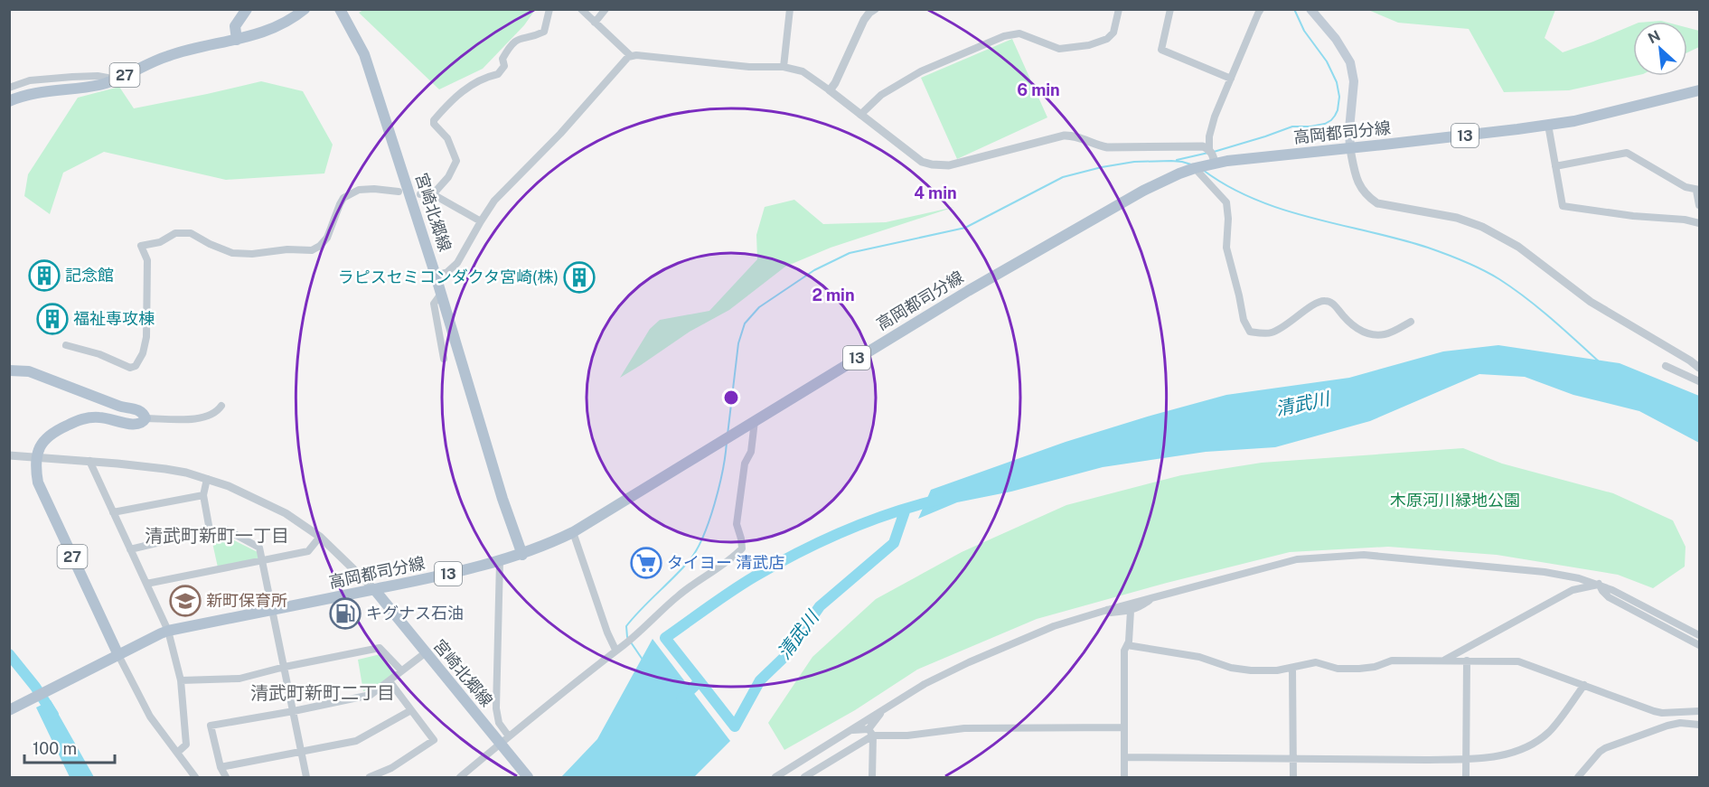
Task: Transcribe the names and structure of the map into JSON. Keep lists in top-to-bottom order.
{
  "streets": {
    "main road": [
      "27",
      "高岡都司分線",
      "13",
      "宮崎北郷線"
    ]
  },
  "crossings": [
    ["27", "高岡都司分線"],
    ["高岡都司分線", "宮崎北郷線"]
  ],
  "districts": ["清武町新町一丁目", "清武町新町二丁目"],
  "water": ["清武川"],
  "parks": ["木原河川緑地公園"],
  "places": {
    "building": ["記念館", "ラピスセミコンダクタ宮崎(株)", "福祉専攻棟"],
    "supermarket": ["タイヨー 清武店"],
    "school or university": ["新町保育所"],
    "fuel station": ["キグナス石油"]
  },
  "scale_bar": "100 m",
  "north": "top left",
  "rings": ["6 min", "4 min", "2 min"]
}
